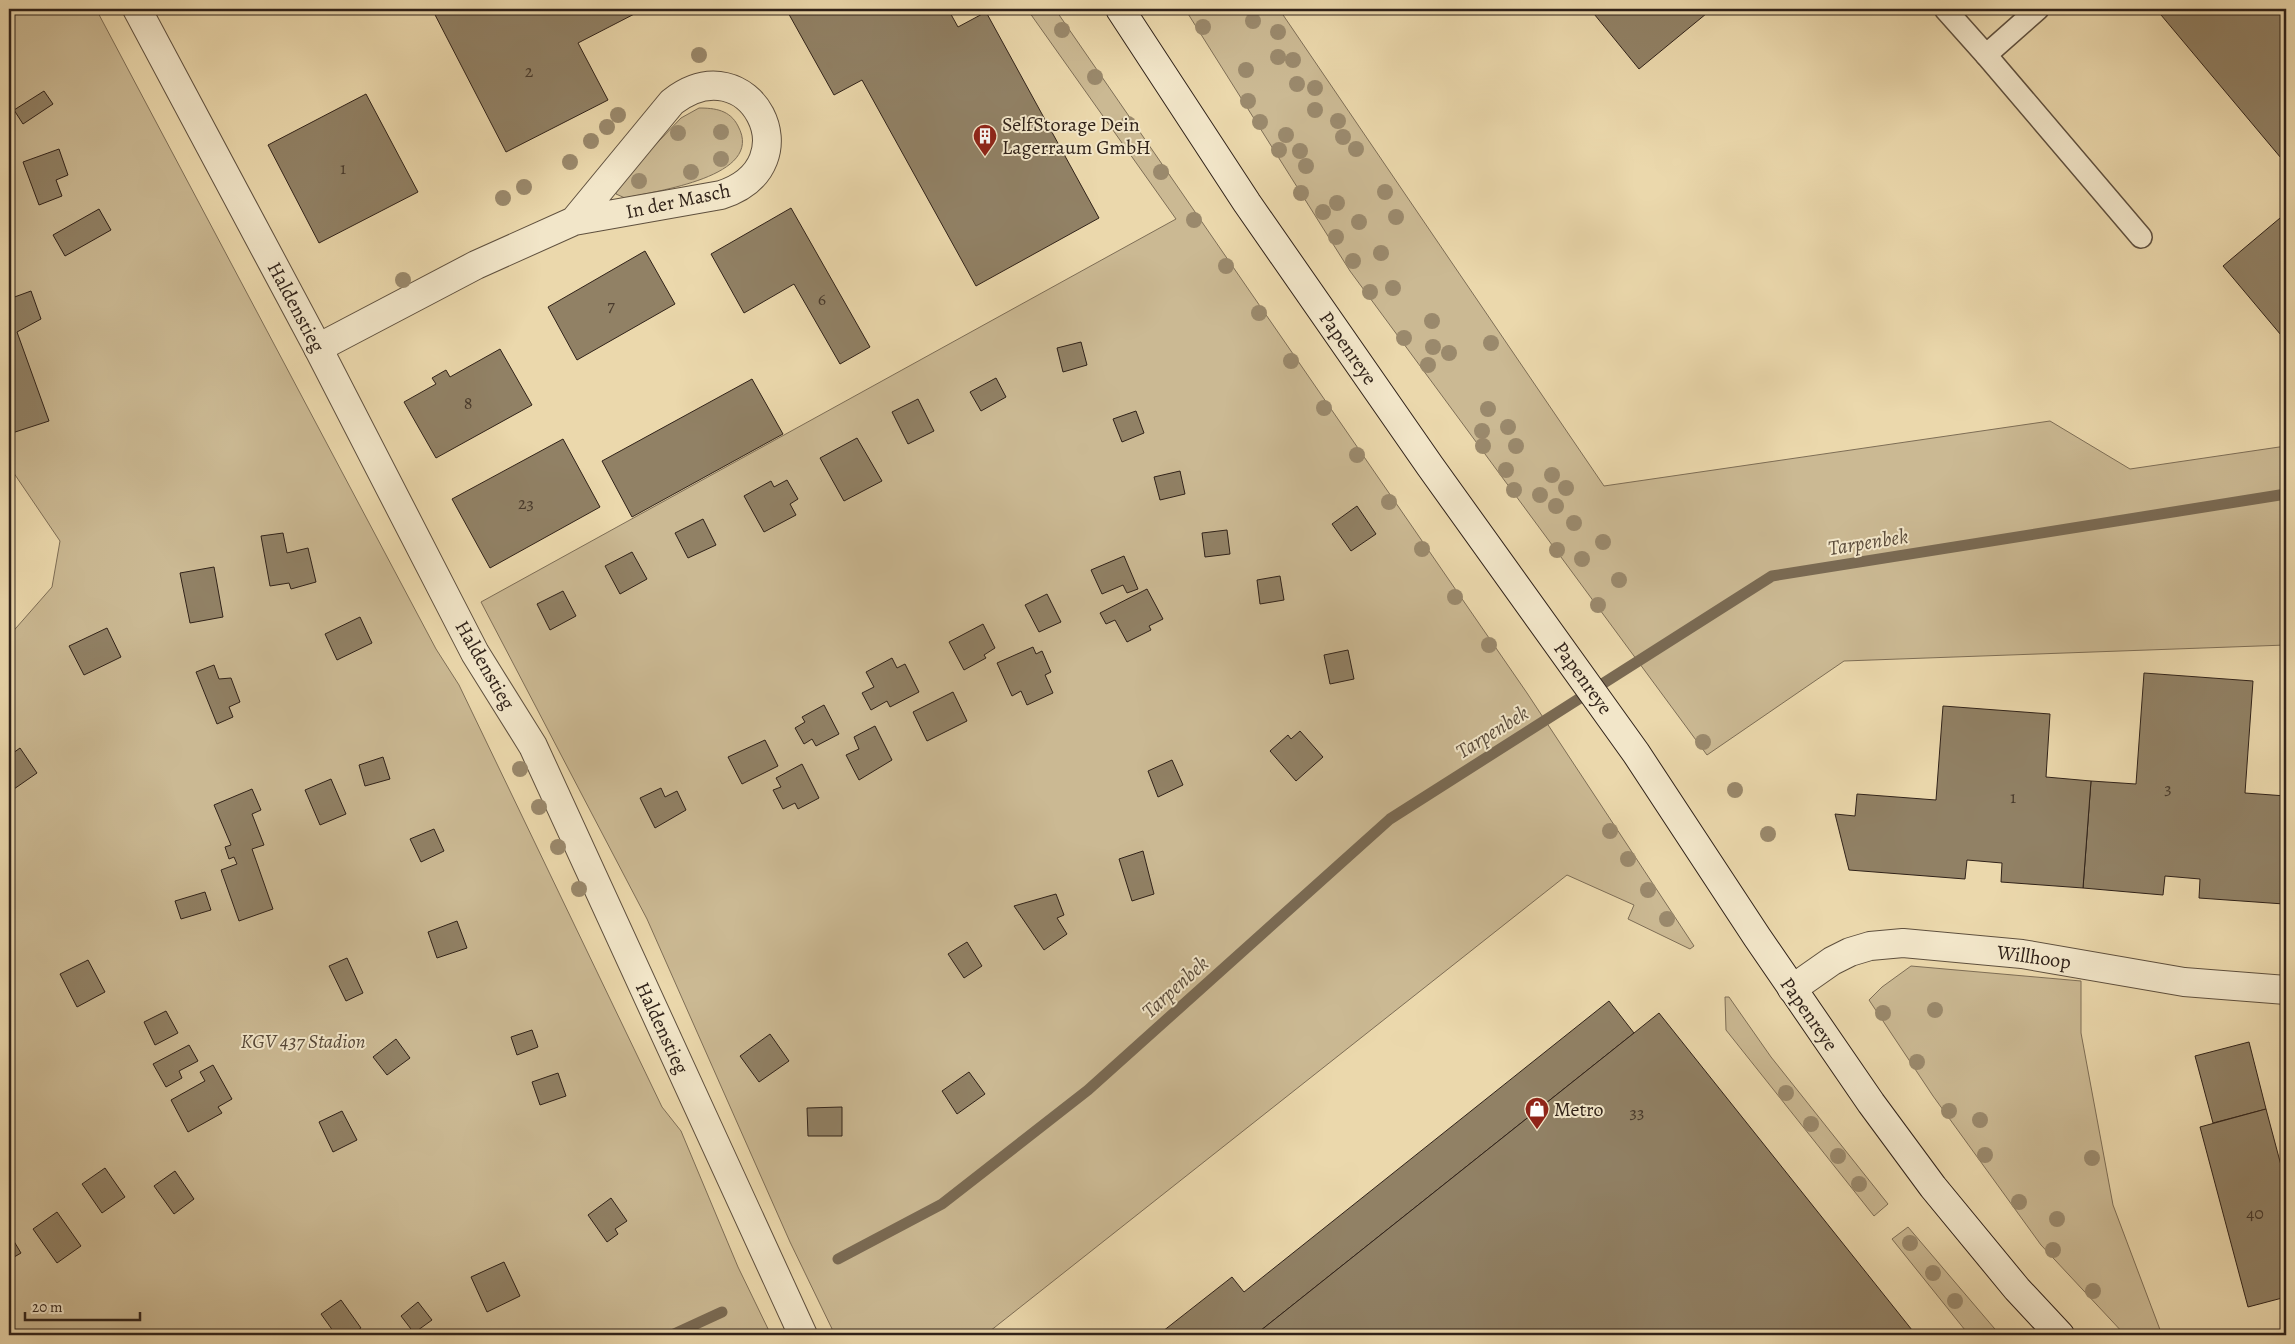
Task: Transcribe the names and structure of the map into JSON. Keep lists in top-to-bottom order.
{
  "streets": {
    "street": [
      "In der Masch",
      "Haldenstieg",
      "Papenreye",
      "Willhoop"
    ]
  },
  "crossings": [
    ["In der Masch", "Haldenstieg"],
    ["Papenreye", "Willhoop"]
  ],
  "water": ["Tarpenbek"],
  "parks": ["KGV 437 Stadion"],
  "places": {
    "building": ["SelfStorage Dein Lagerraum GmbH"],
    "shop": ["Metro"]
  },
  "house_numbers": [
    "2",
    "1",
    "6",
    "7",
    "8",
    "23",
    "3",
    "1",
    "33",
    "40"
  ],
  "scale_bar": "20 m"
}
